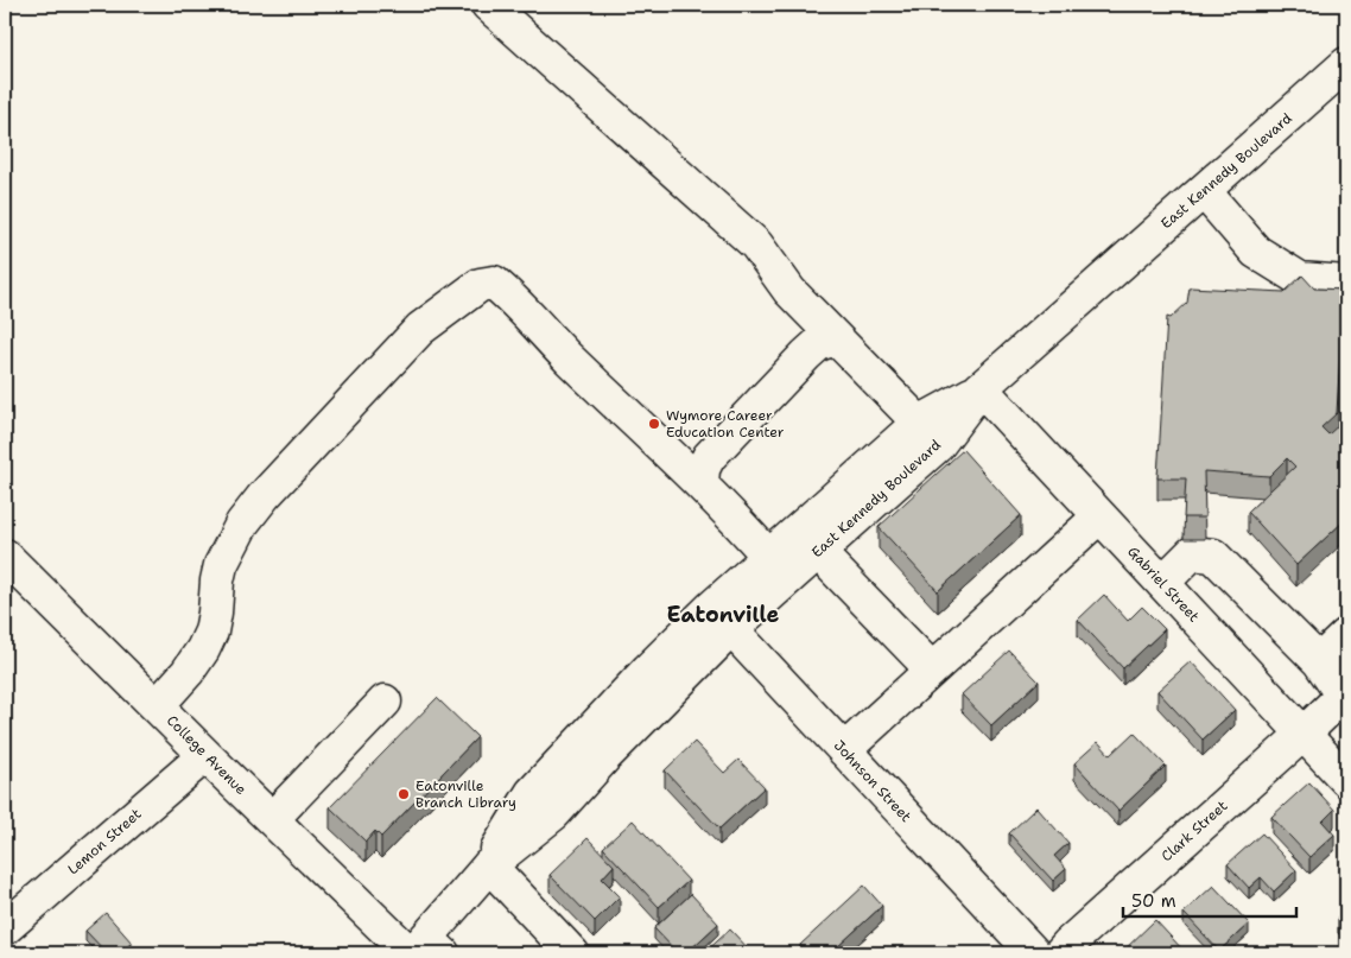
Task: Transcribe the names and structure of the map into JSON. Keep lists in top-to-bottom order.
{
  "streets": {
    "street": [
      "East Kennedy Boulevard",
      "Gabriel Street",
      "College Avenue",
      "Johnson Street",
      "Clark Street",
      "Lemon Street"
    ]
  },
  "crossings": [
    ["East Kennedy Boulevard", "Gabriel Street"],
    ["East Kennedy Boulevard", "College Avenue"],
    ["East Kennedy Boulevard", "Johnson Street"],
    ["Gabriel Street", "Clark Street"],
    ["College Avenue", "Lemon Street"]
  ],
  "districts": ["Eatonville"],
  "places": ["Wymore Career Education Center", "Eatonville Branch Library"],
  "scale_bar": "50 m"
}
